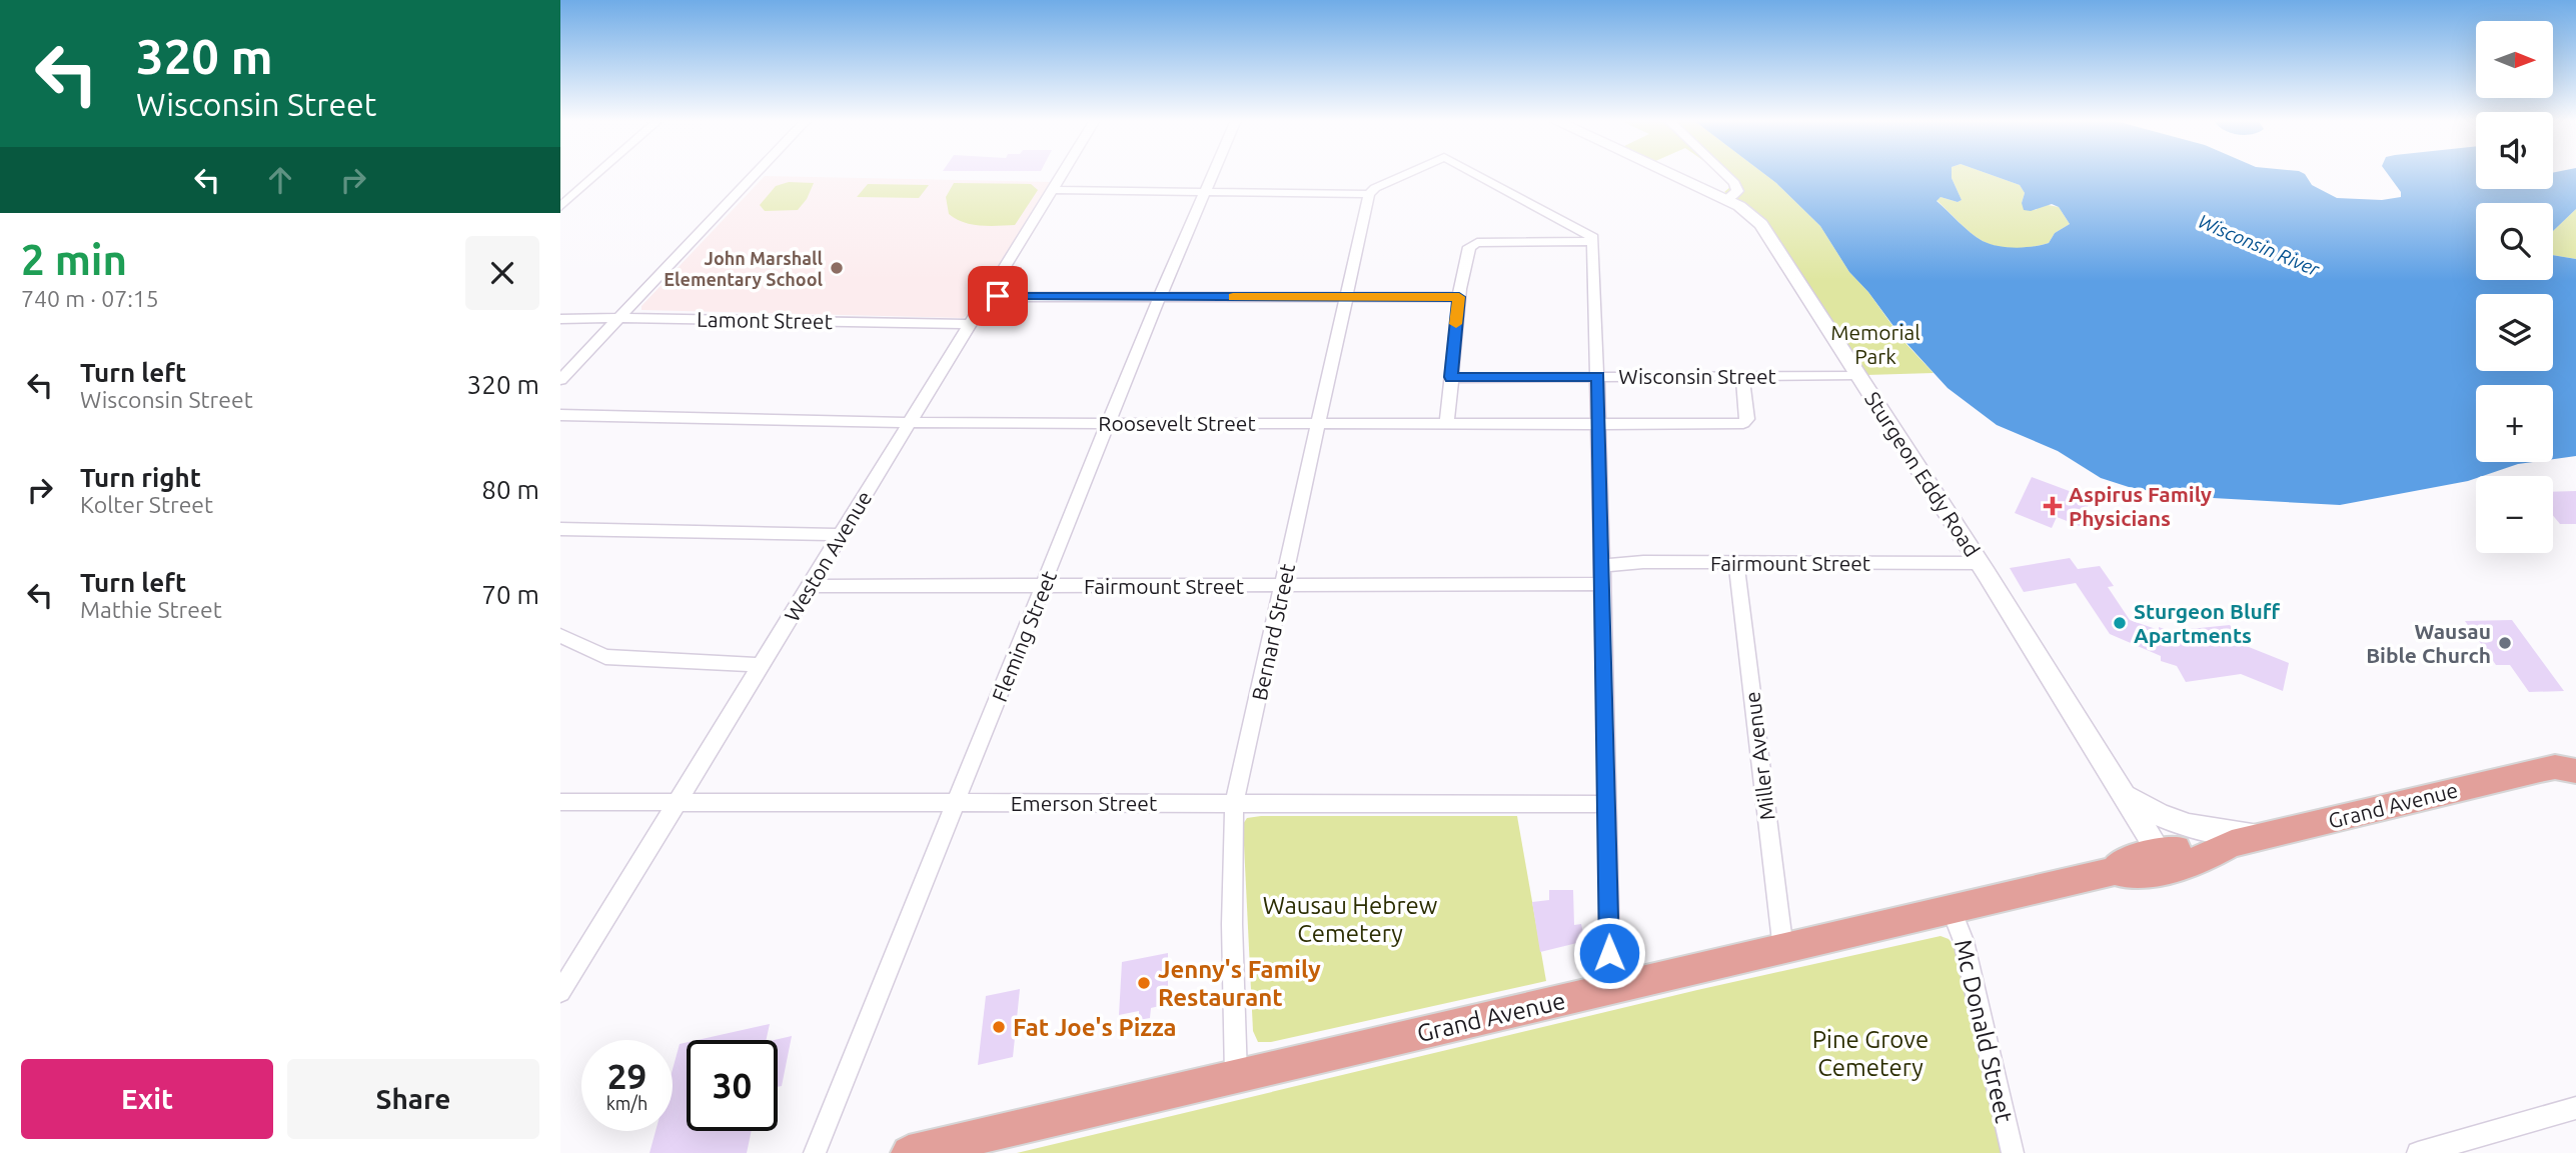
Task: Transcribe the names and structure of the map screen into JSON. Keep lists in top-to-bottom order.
{
  "streets": {
    "main road": ["Grand Avenue"],
    "street": [
      "Lamont Street",
      "Wisconsin Street",
      "Roosevelt Street",
      "Sturgeon Eddy Road",
      "Weston Avenue",
      "Fairmount Street",
      "Bernard Street",
      "Fleming Street",
      "Miller Avenue",
      "Emerson Street",
      "Mc Donald Street"
    ]
  },
  "crossings": [
    ["Lamont Street", "Weston Avenue"],
    ["Wisconsin Street", "Roosevelt Street"],
    ["Wisconsin Street", "Sturgeon Eddy Road"],
    ["Roosevelt Street", "Weston Avenue"],
    ["Roosevelt Street", "Bernard Street"],
    ["Roosevelt Street", "Fleming Street"],
    ["Sturgeon Eddy Road", "Fairmount Street"],
    ["Sturgeon Eddy Road", "Grand Avenue"],
    ["Weston Avenue", "Fairmount Street"],
    ["Weston Avenue", "Emerson Street"],
    ["Fairmount Street", "Bernard Street"],
    ["Fairmount Street", "Fleming Street"],
    ["Fairmount Street", "Miller Avenue"],
    ["Bernard Street", "Emerson Street"],
    ["Bernard Street", "Grand Avenue"],
    ["Fleming Street", "Emerson Street"],
    ["Miller Avenue", "Grand Avenue"],
    ["Grand Avenue", "Mc Donald Street"]
  ],
  "water": ["Wisconsin River"],
  "parks": ["Memorial Park", "Wausau Hebrew Cemetery", "Pine Grove Cemetery"],
  "places": {
    "other": [
      "John Marshall Elementary School",
      "Sturgeon Bluff Apartments",
      "Wausau Bible Church",
      "Jenny's Family Restaurant",
      "Fat Joe's Pizza"
    ],
    "health": ["Aspirus Family Physicians"]
  },
  "north": "right",
  "page": {
    "turn": ["320 m", "Wisconsin Street"],
    "map_buttons": ["+", "−"],
    "heading": ["2 min", "740 m · 07:15"],
    "list": [
      {
        "name": "Turn left",
        "note": "Wisconsin Street",
        "value": "320 m"
      },
      {
        "name": "Turn right",
        "note": "Kolter Street",
        "value": "80 m"
      },
      {
        "name": "Turn left",
        "note": "Mathie Street",
        "value": "70 m"
      }
    ],
    "speed": "29 km/h",
    "limit": "30",
    "buttons": ["Exit", "Share"]
  }
}
